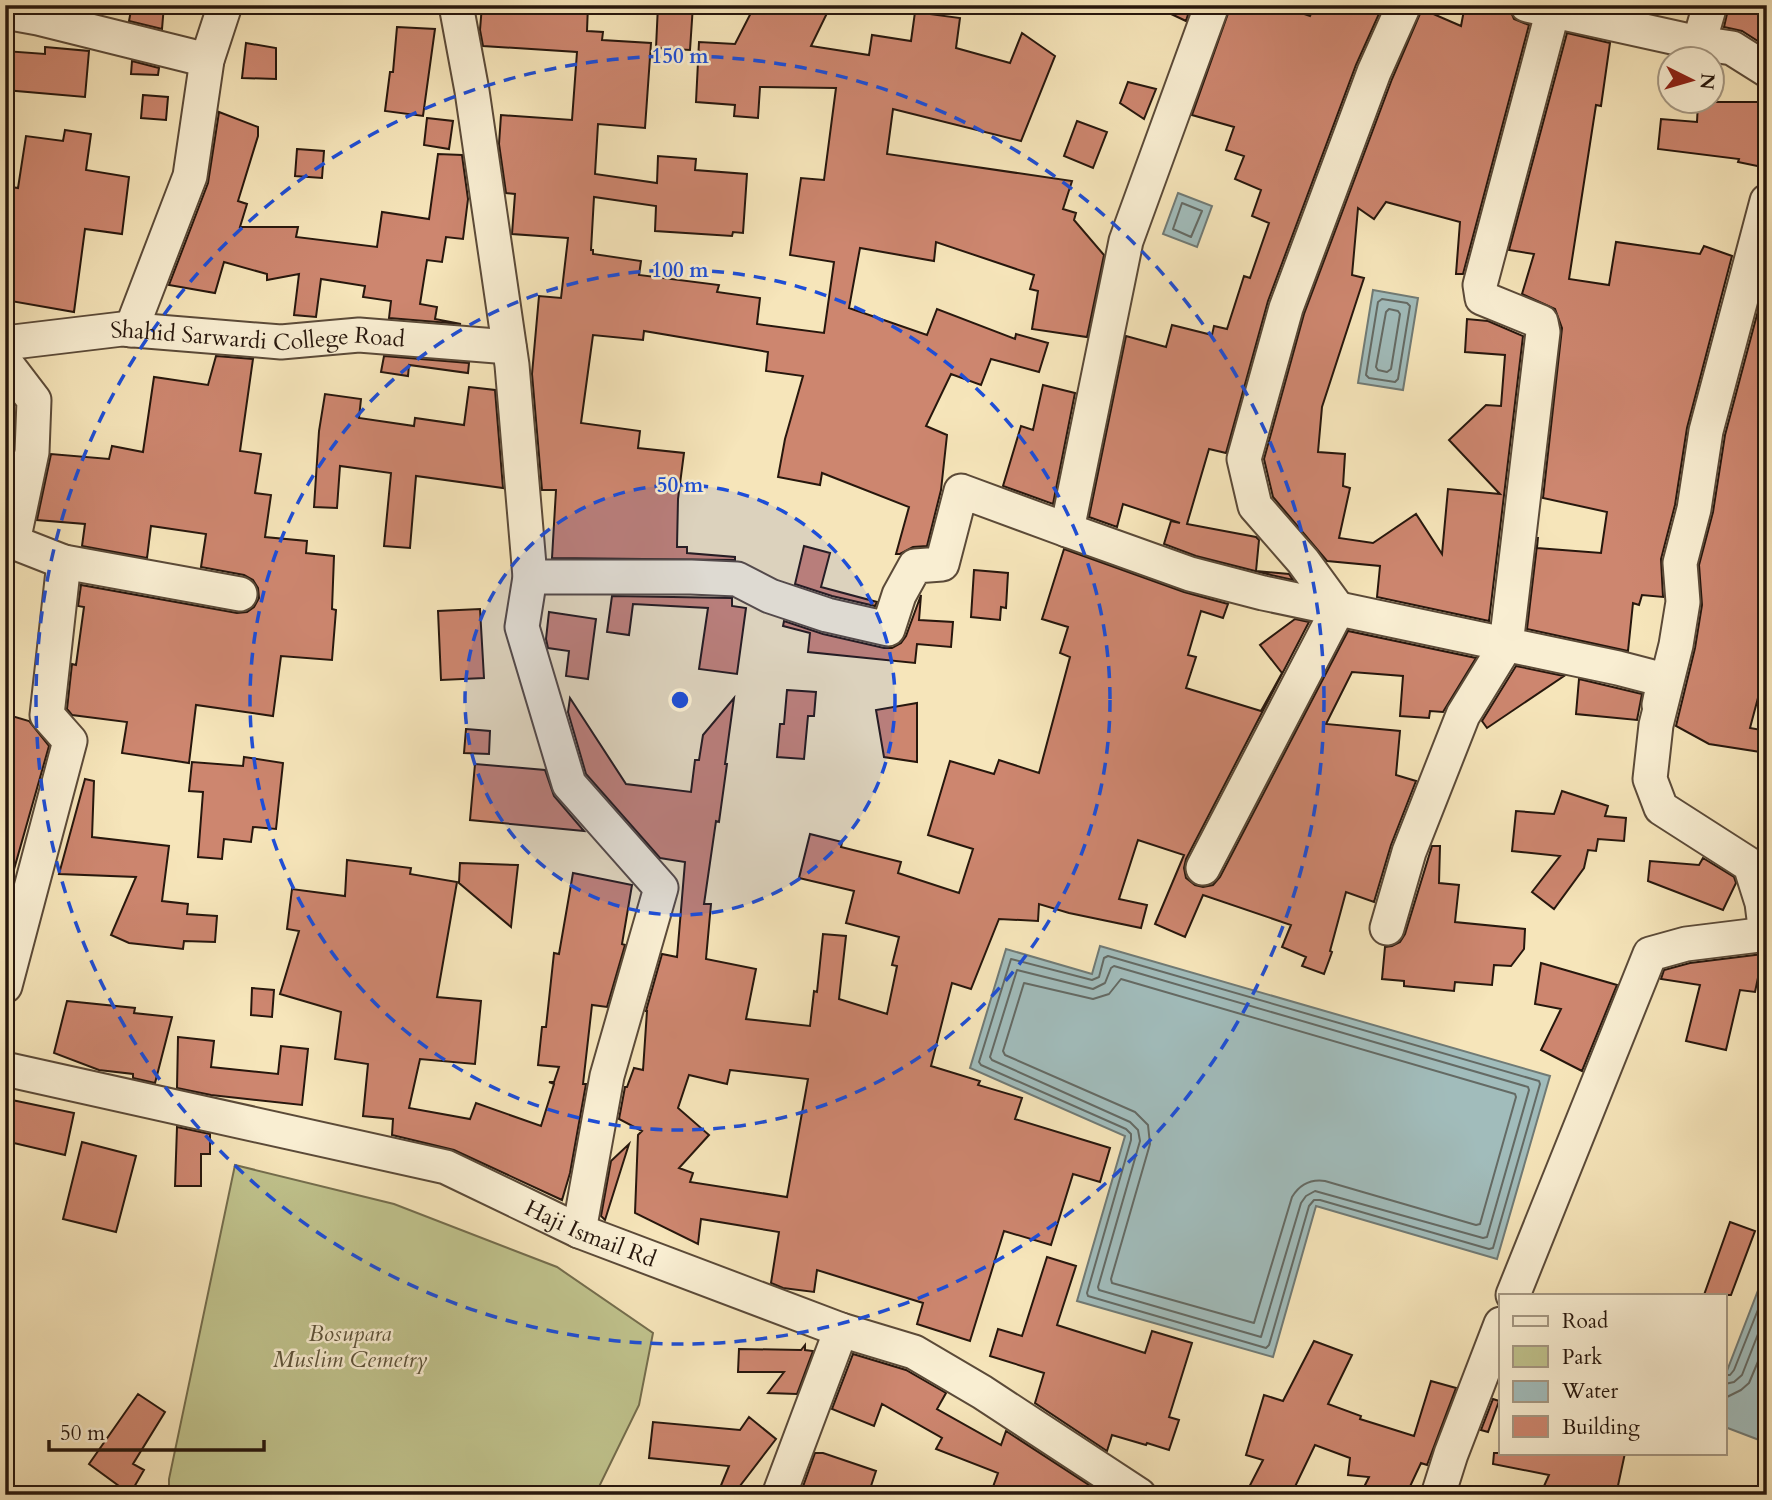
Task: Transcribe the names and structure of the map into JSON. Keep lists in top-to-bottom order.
{
  "streets": {
    "street": ["Shahid Sarwardi College Road", "Haji Ismail Rd"]
  },
  "parks": ["Bosupara Muslim Cemetry"],
  "legend": [
    "Road",
    "Park",
    "Water",
    "Building"
  ],
  "scale_bar": "50 m",
  "north": "right",
  "rings": ["150 m", "100 m", "50 m"]
}
